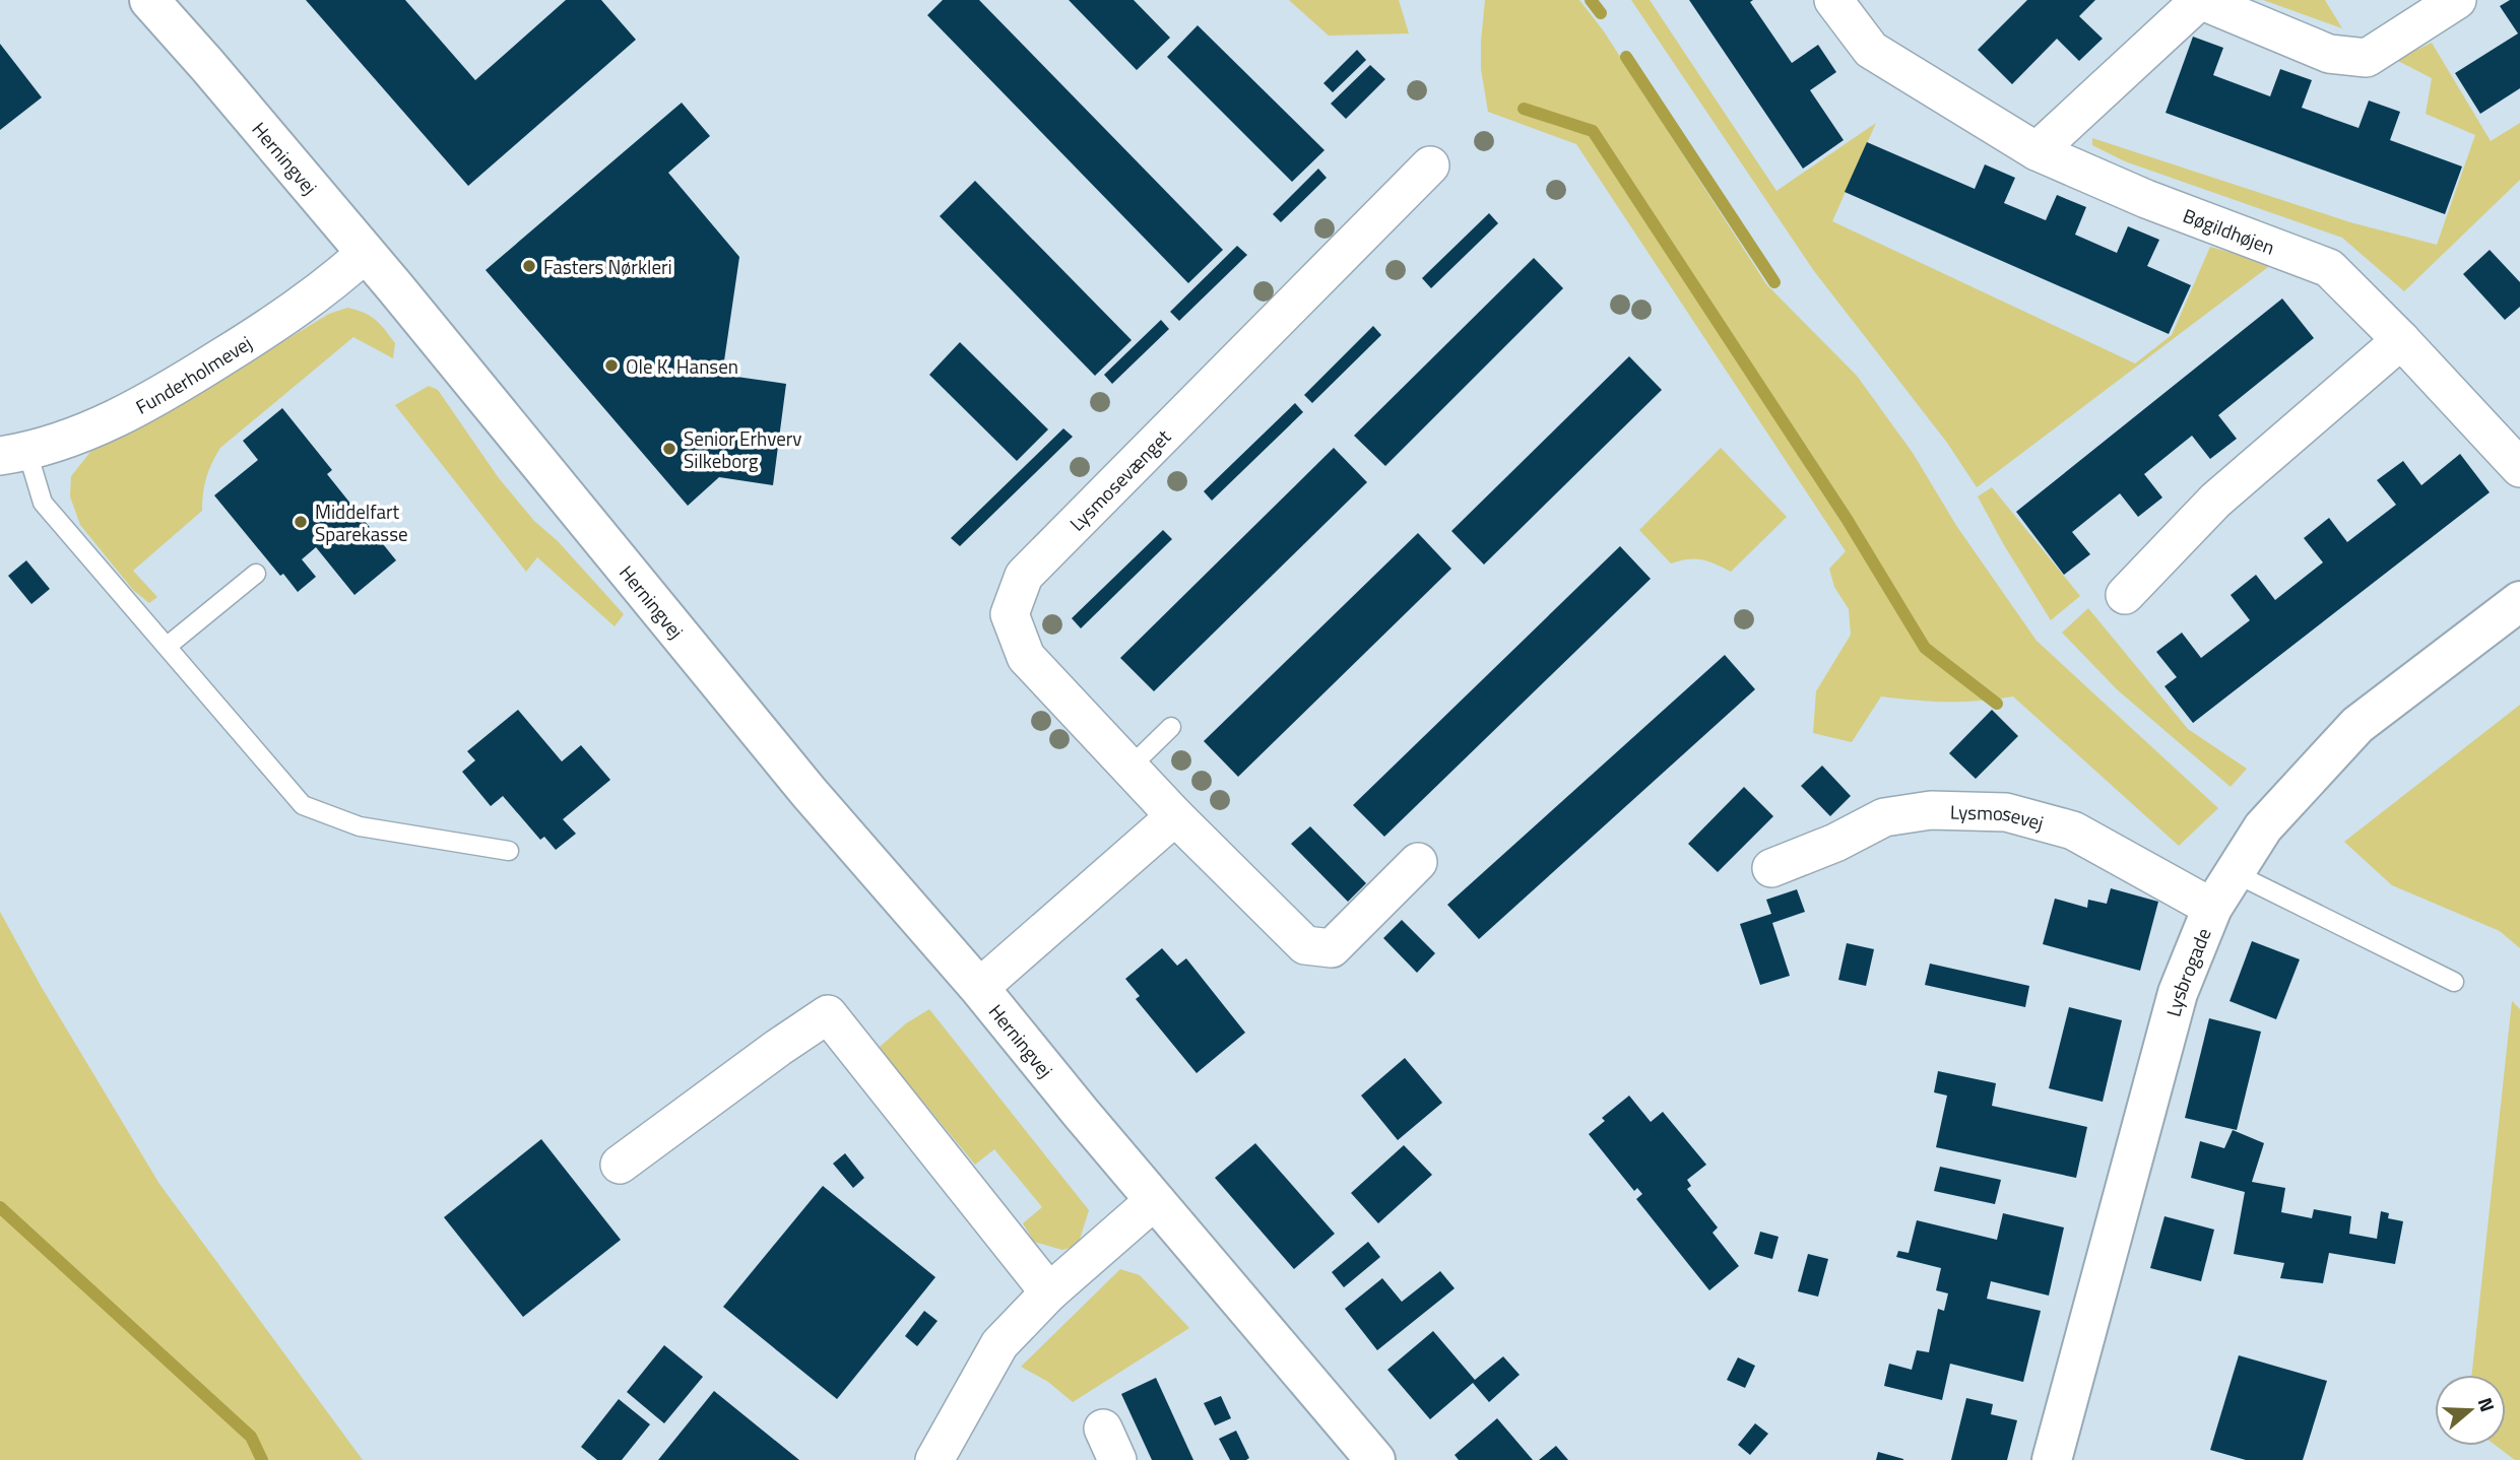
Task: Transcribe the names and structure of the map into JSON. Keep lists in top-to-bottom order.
{
  "streets": {
    "street": [
      "Herningvej",
      "Bøgildhøjen",
      "Funderholmevej",
      "Lysmosevænget",
      "Lysmosevej",
      "Lysbrogade"
    ]
  },
  "crossings": [
    ["Herningvej", "Funderholmevej"],
    ["Lysmosevej", "Lysbrogade"]
  ],
  "places": [
    "Fasters Nørkleri",
    "Ole K. Hansen",
    "Senior Erhverv Silkeborg",
    "Middelfart Sparekasse"
  ],
  "north": "right"
}
